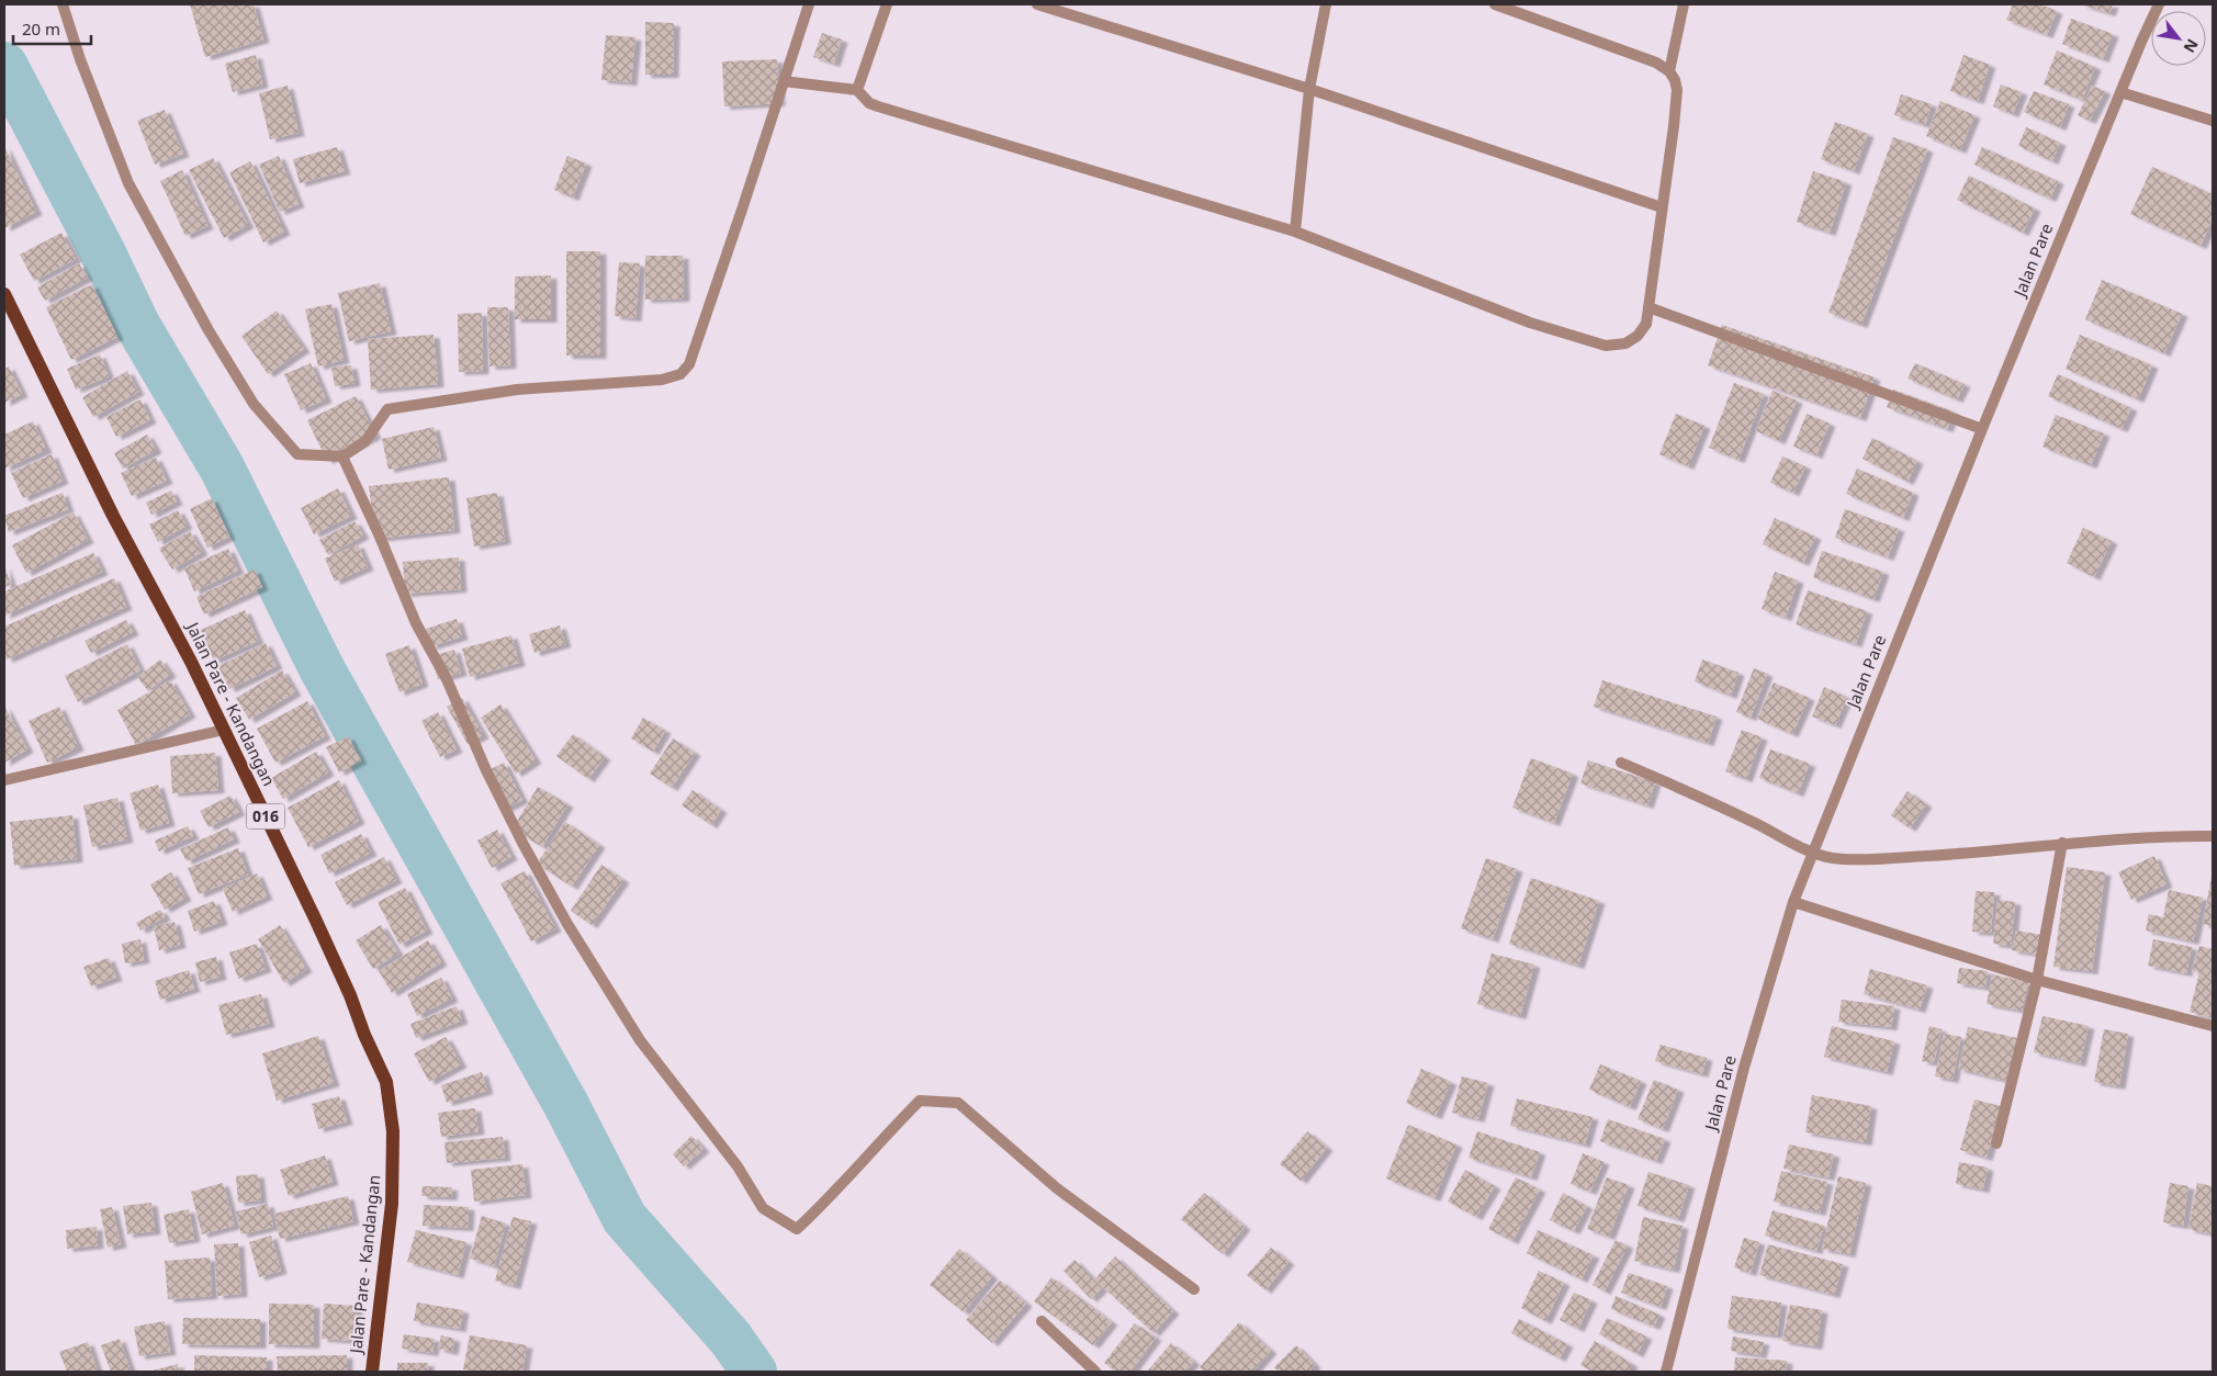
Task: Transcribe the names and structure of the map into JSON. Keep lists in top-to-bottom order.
{
  "streets": {
    "main road": ["Jalan Pare - Kandangan", "016"],
    "street": ["Jalan Pare"]
  },
  "scale_bar": "20 m",
  "north": "bottom right"
}
